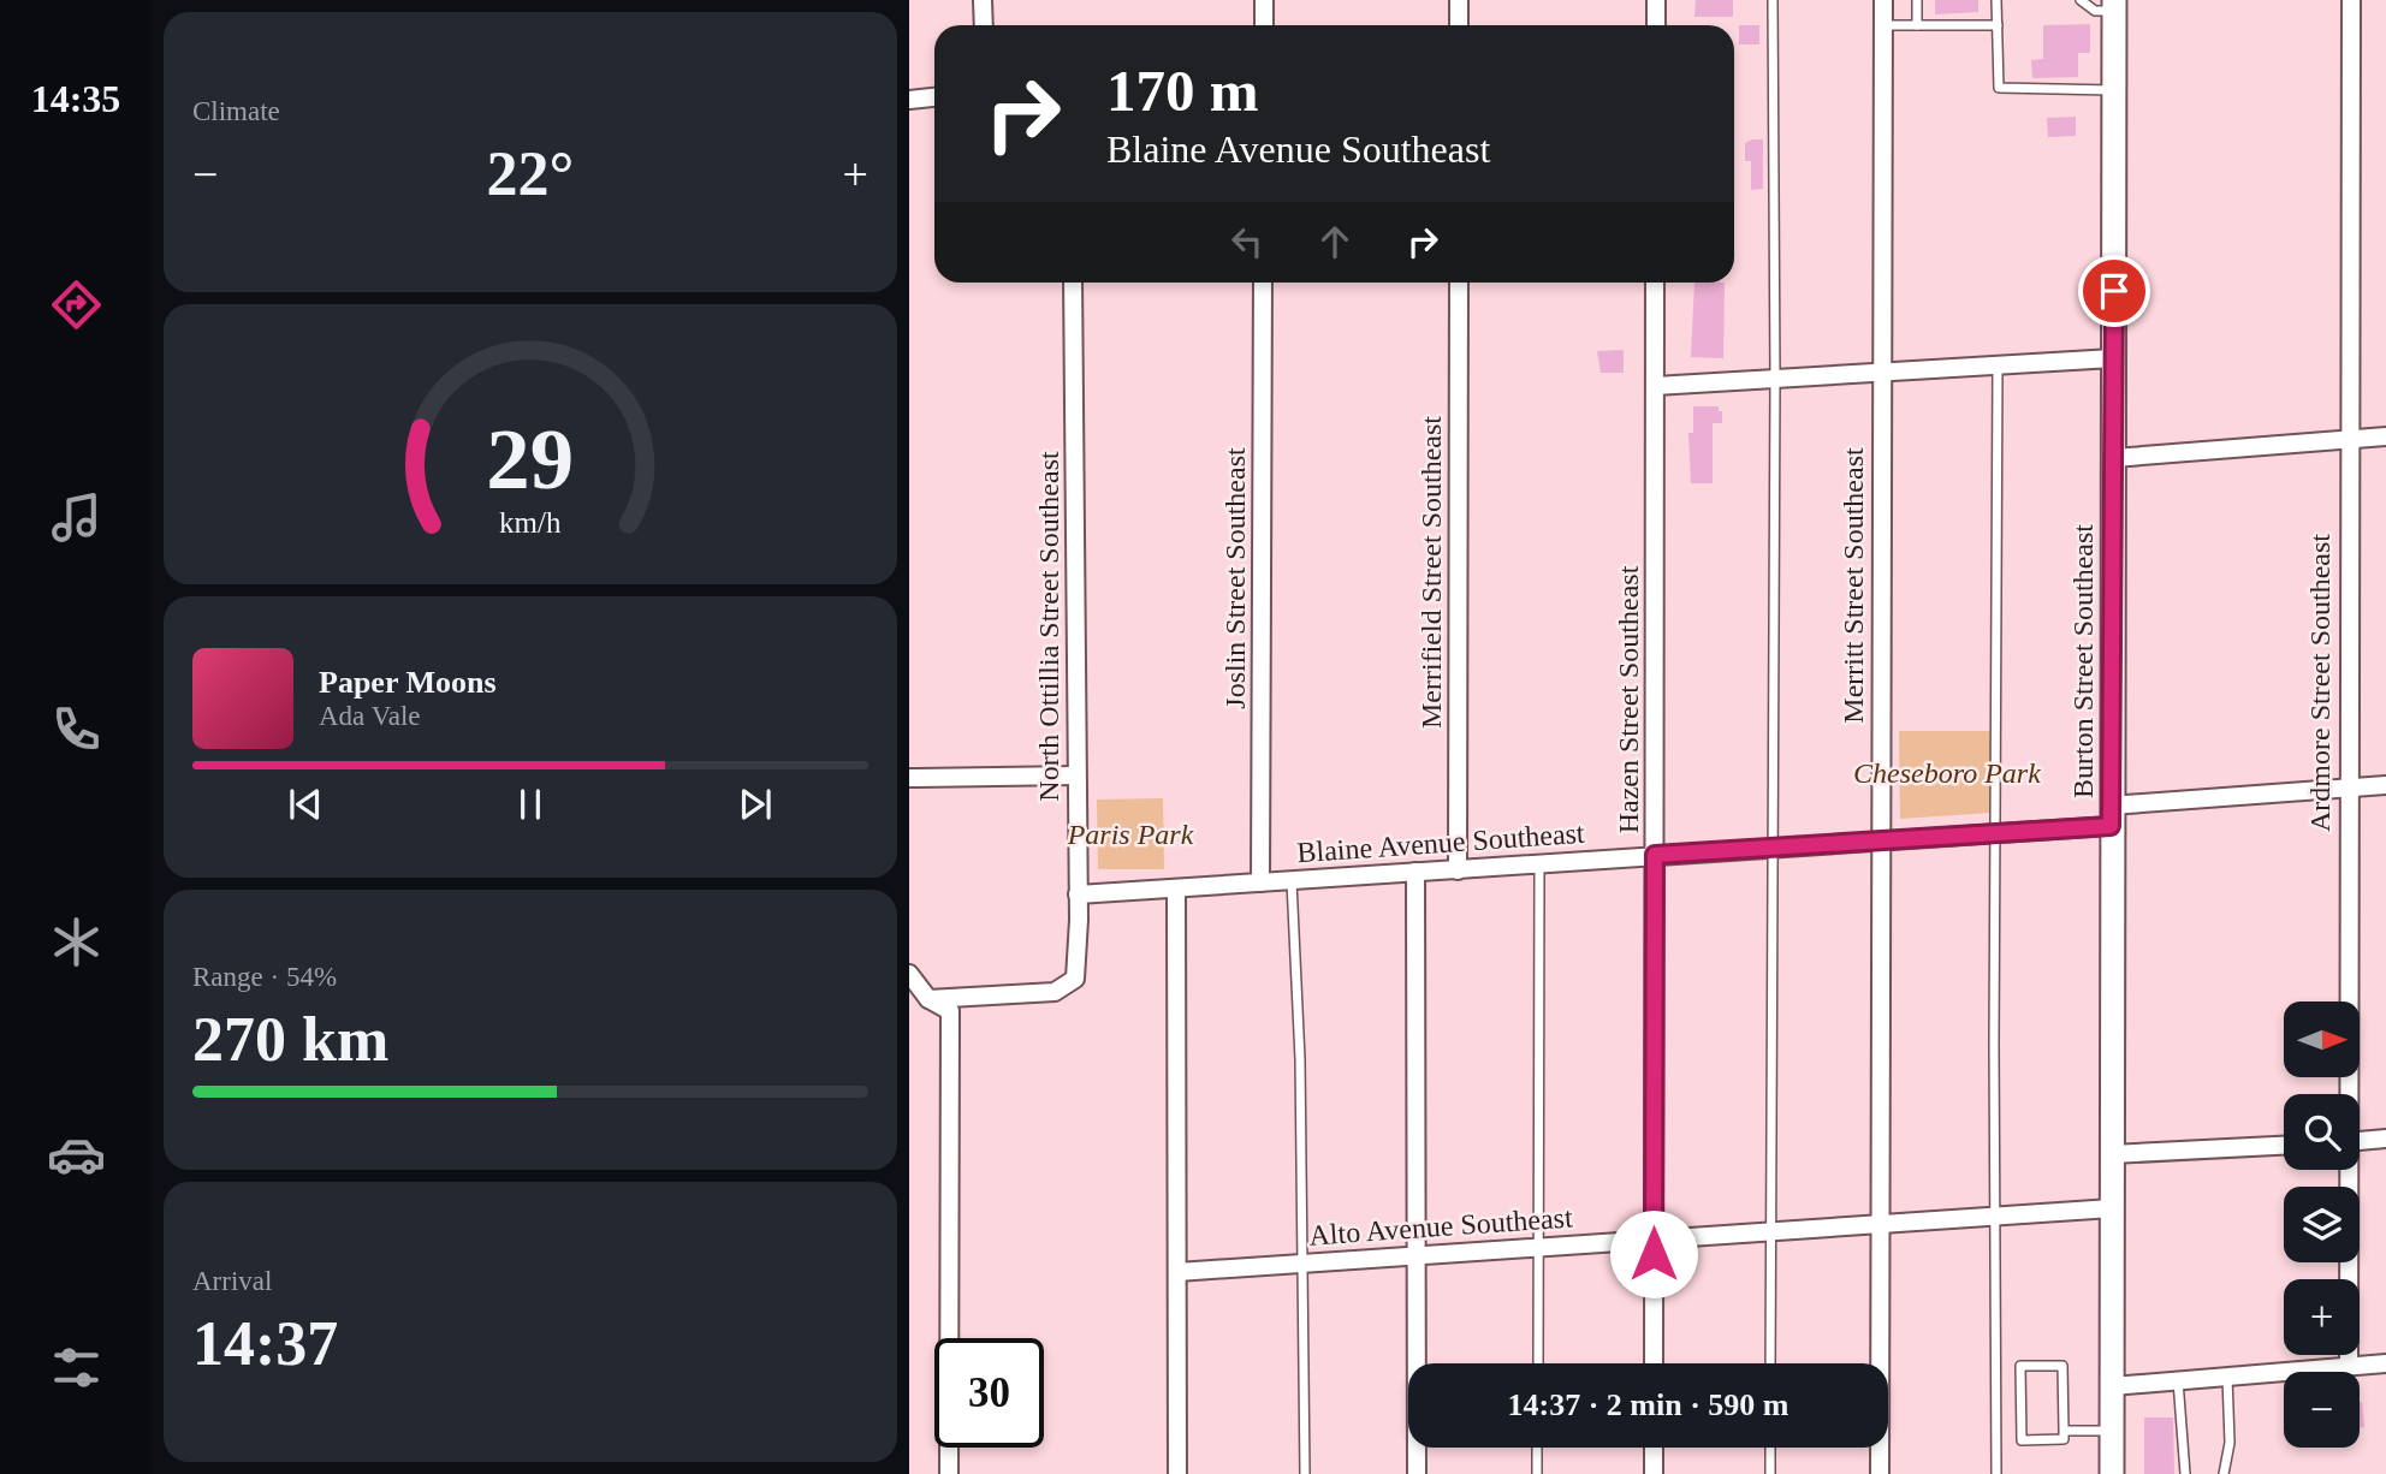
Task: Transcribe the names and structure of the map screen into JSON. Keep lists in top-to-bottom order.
{
  "streets": {
    "main road": ["Burton Street Southeast"],
    "street": [
      "Merrifield Street Southeast",
      "Joslin Street Southeast",
      "Merritt Street Southeast",
      "North Ottillia Street Southeast",
      "Ardmore Street Southeast",
      "Hazen Street Southeast",
      "Blaine Avenue Southeast",
      "Alto Avenue Southeast"
    ]
  },
  "crossings": [
    ["Merrifield Street Southeast", "Blaine Avenue Southeast"],
    ["Joslin Street Southeast", "Blaine Avenue Southeast"],
    ["Merritt Street Southeast", "Blaine Avenue Southeast"],
    ["Merritt Street Southeast", "Alto Avenue Southeast"],
    ["North Ottillia Street Southeast", "Blaine Avenue Southeast"],
    ["Burton Street Southeast", "Blaine Avenue Southeast"],
    ["Burton Street Southeast", "Alto Avenue Southeast"],
    ["Ardmore Street Southeast", "Blaine Avenue Southeast"],
    ["Hazen Street Southeast", "Blaine Avenue Southeast"],
    ["Hazen Street Southeast", "Alto Avenue Southeast"]
  ],
  "parks": ["Cheseboro Park", "Paris Park"],
  "north": "right",
  "page": {
    "tabs": "14:35",
    "tile": [
      "Climate",
      ["Range · 54%", "270 km"],
      ["Arrival", "14:37"]
    ],
    "turn": ["170 m", "Blaine Avenue Southeast"],
    "heat": ["−", "22°", "+"],
    "song": ["Paper Moons", "Ada Vale"],
    "map_buttons": ["+", "−"],
    "limit": "30",
    "trip": "14:37 · 2 min · 590 m",
    "gauge": ["29", "km/h"]
  }
}
